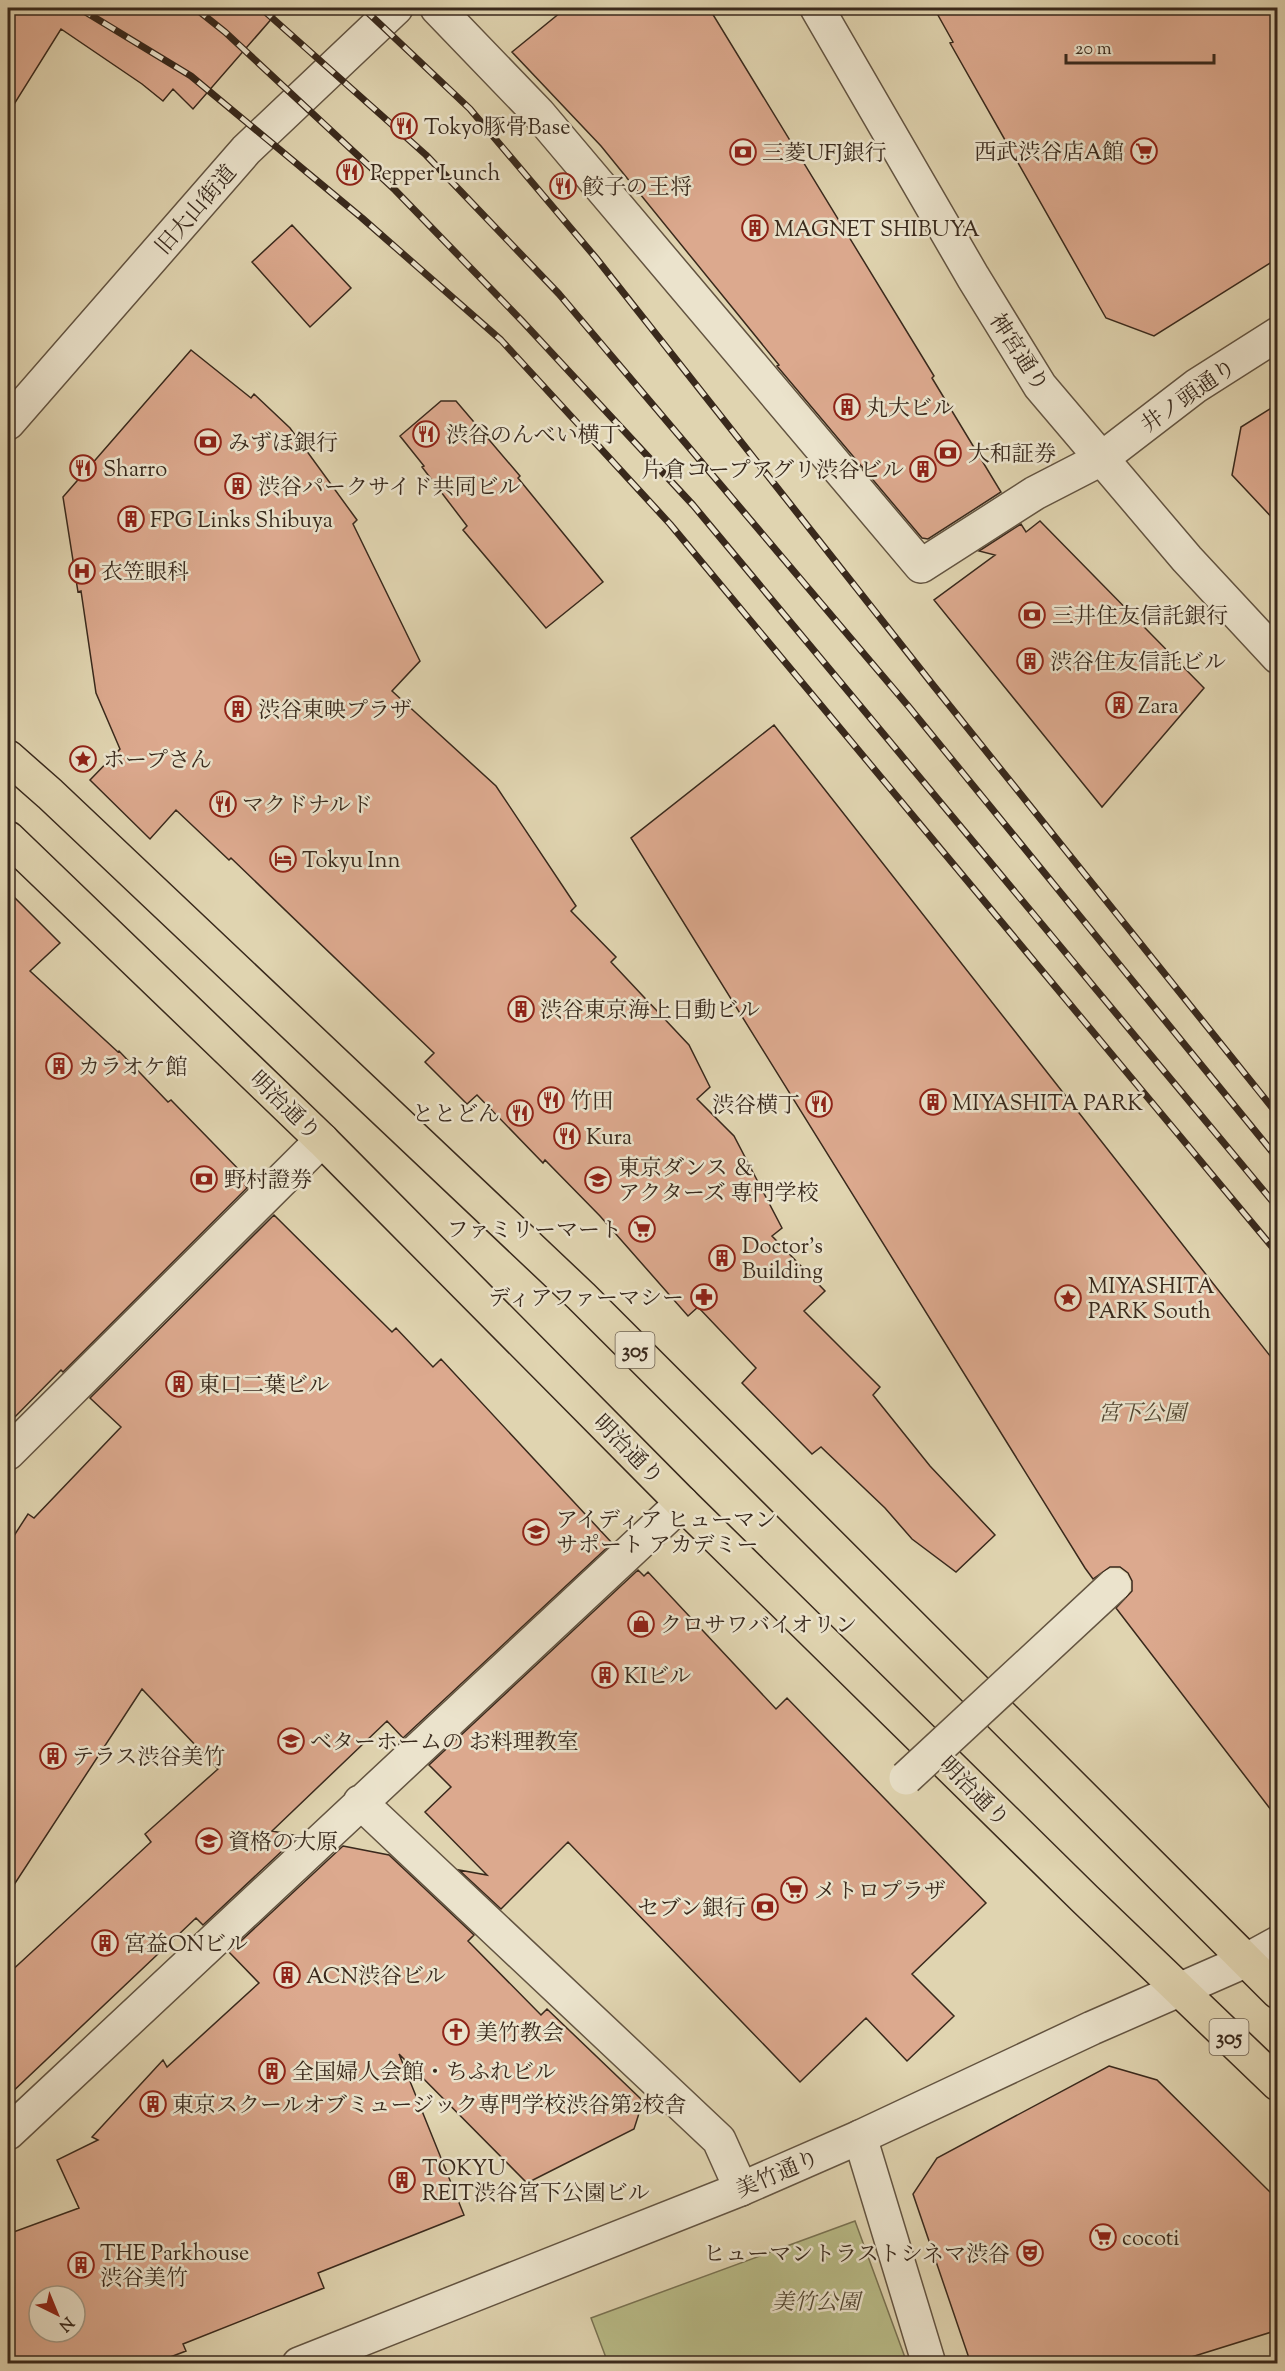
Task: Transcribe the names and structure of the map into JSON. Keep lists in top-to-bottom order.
{
  "streets": {
    "main road": ["明治通り", "305"],
    "street": [
      "旧大山街道",
      "神宮通り",
      "井ノ頭通り",
      "美竹通り"
    ]
  },
  "crossings": [
    ["神宮通り", "井ノ頭通り"],
    ["明治通り", "美竹通り"],
    ["305", "美竹通り"]
  ],
  "parks": ["宮下公園", "美竹公園"],
  "places": {
    "restaurant": [
      "Tokyo豚骨Base",
      "Pepper Lunch",
      "餃子の王将",
      "渋谷のんべい横丁",
      "Sharro",
      "マクドナルド",
      "竹田",
      "渋谷横丁",
      "ととどん",
      "Kura"
    ],
    "supermarket": [
      "西武渋谷店A館",
      "ファミリーマート",
      "メトロプラザ",
      "cocoti"
    ],
    "bank": [
      "三菱UFJ銀行",
      "みずほ銀行",
      "大和証券",
      "三井住友信託銀行",
      "野村證券",
      "セブン銀行"
    ],
    "building": [
      "MAGNET SHIBUYA",
      "丸大ビル",
      "片倉コープアグリ渋谷ビル",
      "渋谷パークサイド共同ビル",
      "FPG Links Shibuya",
      "渋谷住友信託ビル",
      "Zara",
      "渋谷東映プラザ",
      "渋谷東京海上日動ビル",
      "カラオケ館",
      "MIYASHITA PARK",
      "Doctor's Building",
      "東口二葉ビル",
      "KIビル",
      "テラス渋谷美竹",
      "宮益ONビル",
      "ACN渋谷ビル",
      "全国婦人会館・ちふれビル",
      "東京スクールオブミュージック専門学校渋谷第2校舎",
      "TOKYU REIT渋谷宮下公園ビル",
      "THE Parkhouse 渋谷美竹"
    ],
    "hospital": ["衣笠眼科"],
    "place": ["ホープさん", "MIYASHITA PARK South"],
    "hotel": ["Tokyu Inn"],
    "school or university": [
      "東京ダンス ＆ アクターズ 専門学校",
      "アイディア ヒューマン サポート アカデミー",
      "ベターホームの お料理教室",
      "資格の大原"
    ],
    "pharmacy": ["ディアファーマシー"],
    "shop": ["クロサワバイオリン"],
    "church": ["美竹教会"],
    "theatre": ["ヒューマントラストシネマ渋谷"]
  },
  "scale_bar": "20 m",
  "north": "bottom right"
}
